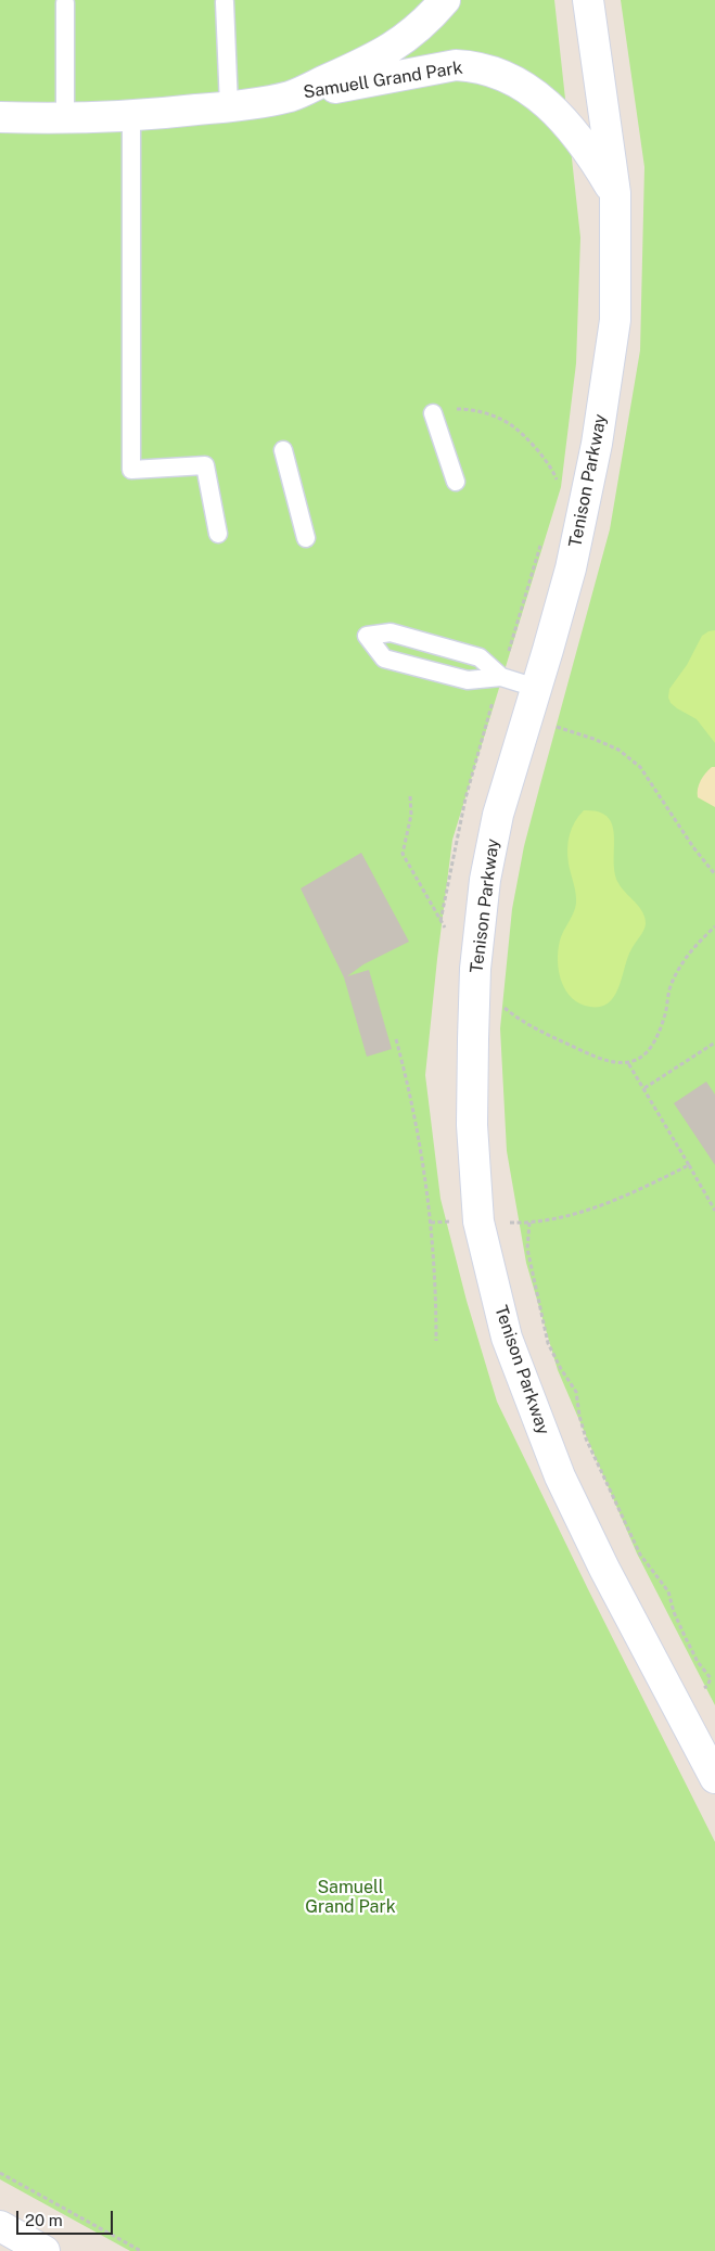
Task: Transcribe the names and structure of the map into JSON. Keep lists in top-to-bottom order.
{
  "streets": {
    "street": ["Samuell Grand Park", "Tenison Parkway"]
  },
  "crossings": [
    ["Samuell Grand Park", "Tenison Parkway"]
  ],
  "parks": ["Samuell Grand Park"],
  "scale_bar": "20 m"
}
